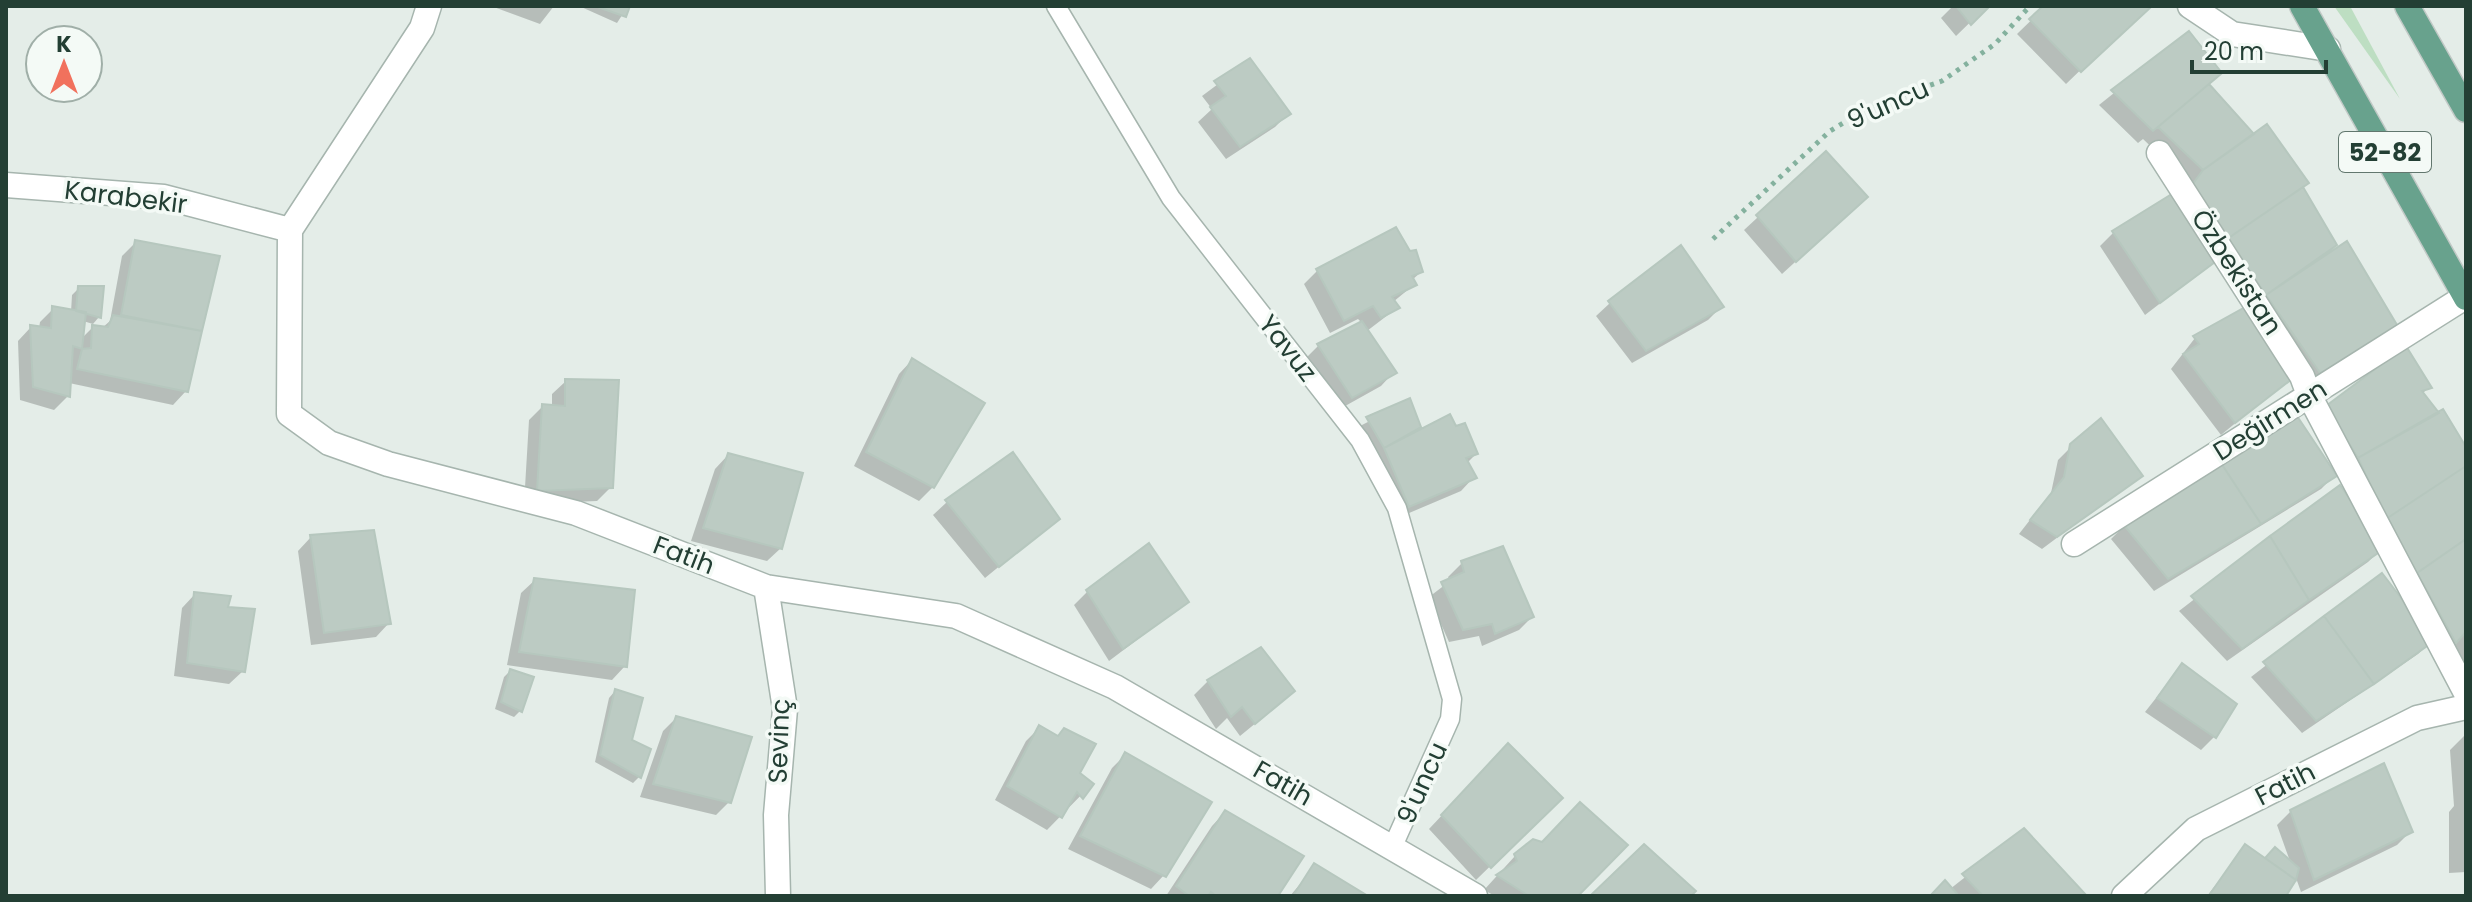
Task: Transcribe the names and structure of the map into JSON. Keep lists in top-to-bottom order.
{
  "streets": {
    "main road": ["52-82"],
    "street": [
      "Karabekir",
      "Özbekistan",
      "Değirmen",
      "Fatih",
      "Sevinç"
    ],
    "lane": ["9'uncu", "Yavuz"]
  },
  "crossings": [
    ["9'uncu", "Yavuz"],
    ["9'uncu", "Fatih"],
    ["52-82", "Değirmen"],
    ["Karabekir", "Fatih"],
    ["Özbekistan", "Değirmen"],
    ["Fatih", "Sevinç"]
  ],
  "scale_bar": "20 m",
  "north": "top"
}
